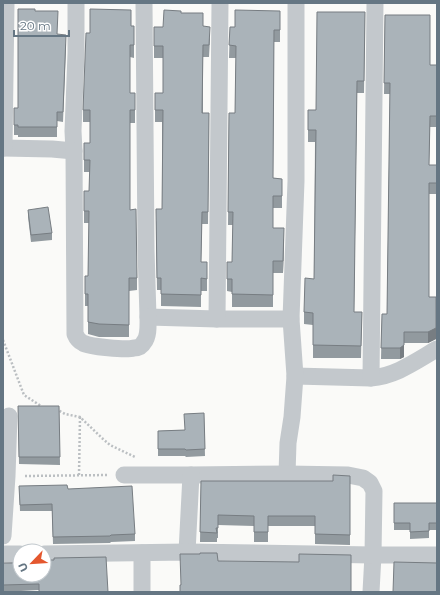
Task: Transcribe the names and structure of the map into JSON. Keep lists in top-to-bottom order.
{
  "scale_bar": "20 m",
  "north": "bottom left"
}
